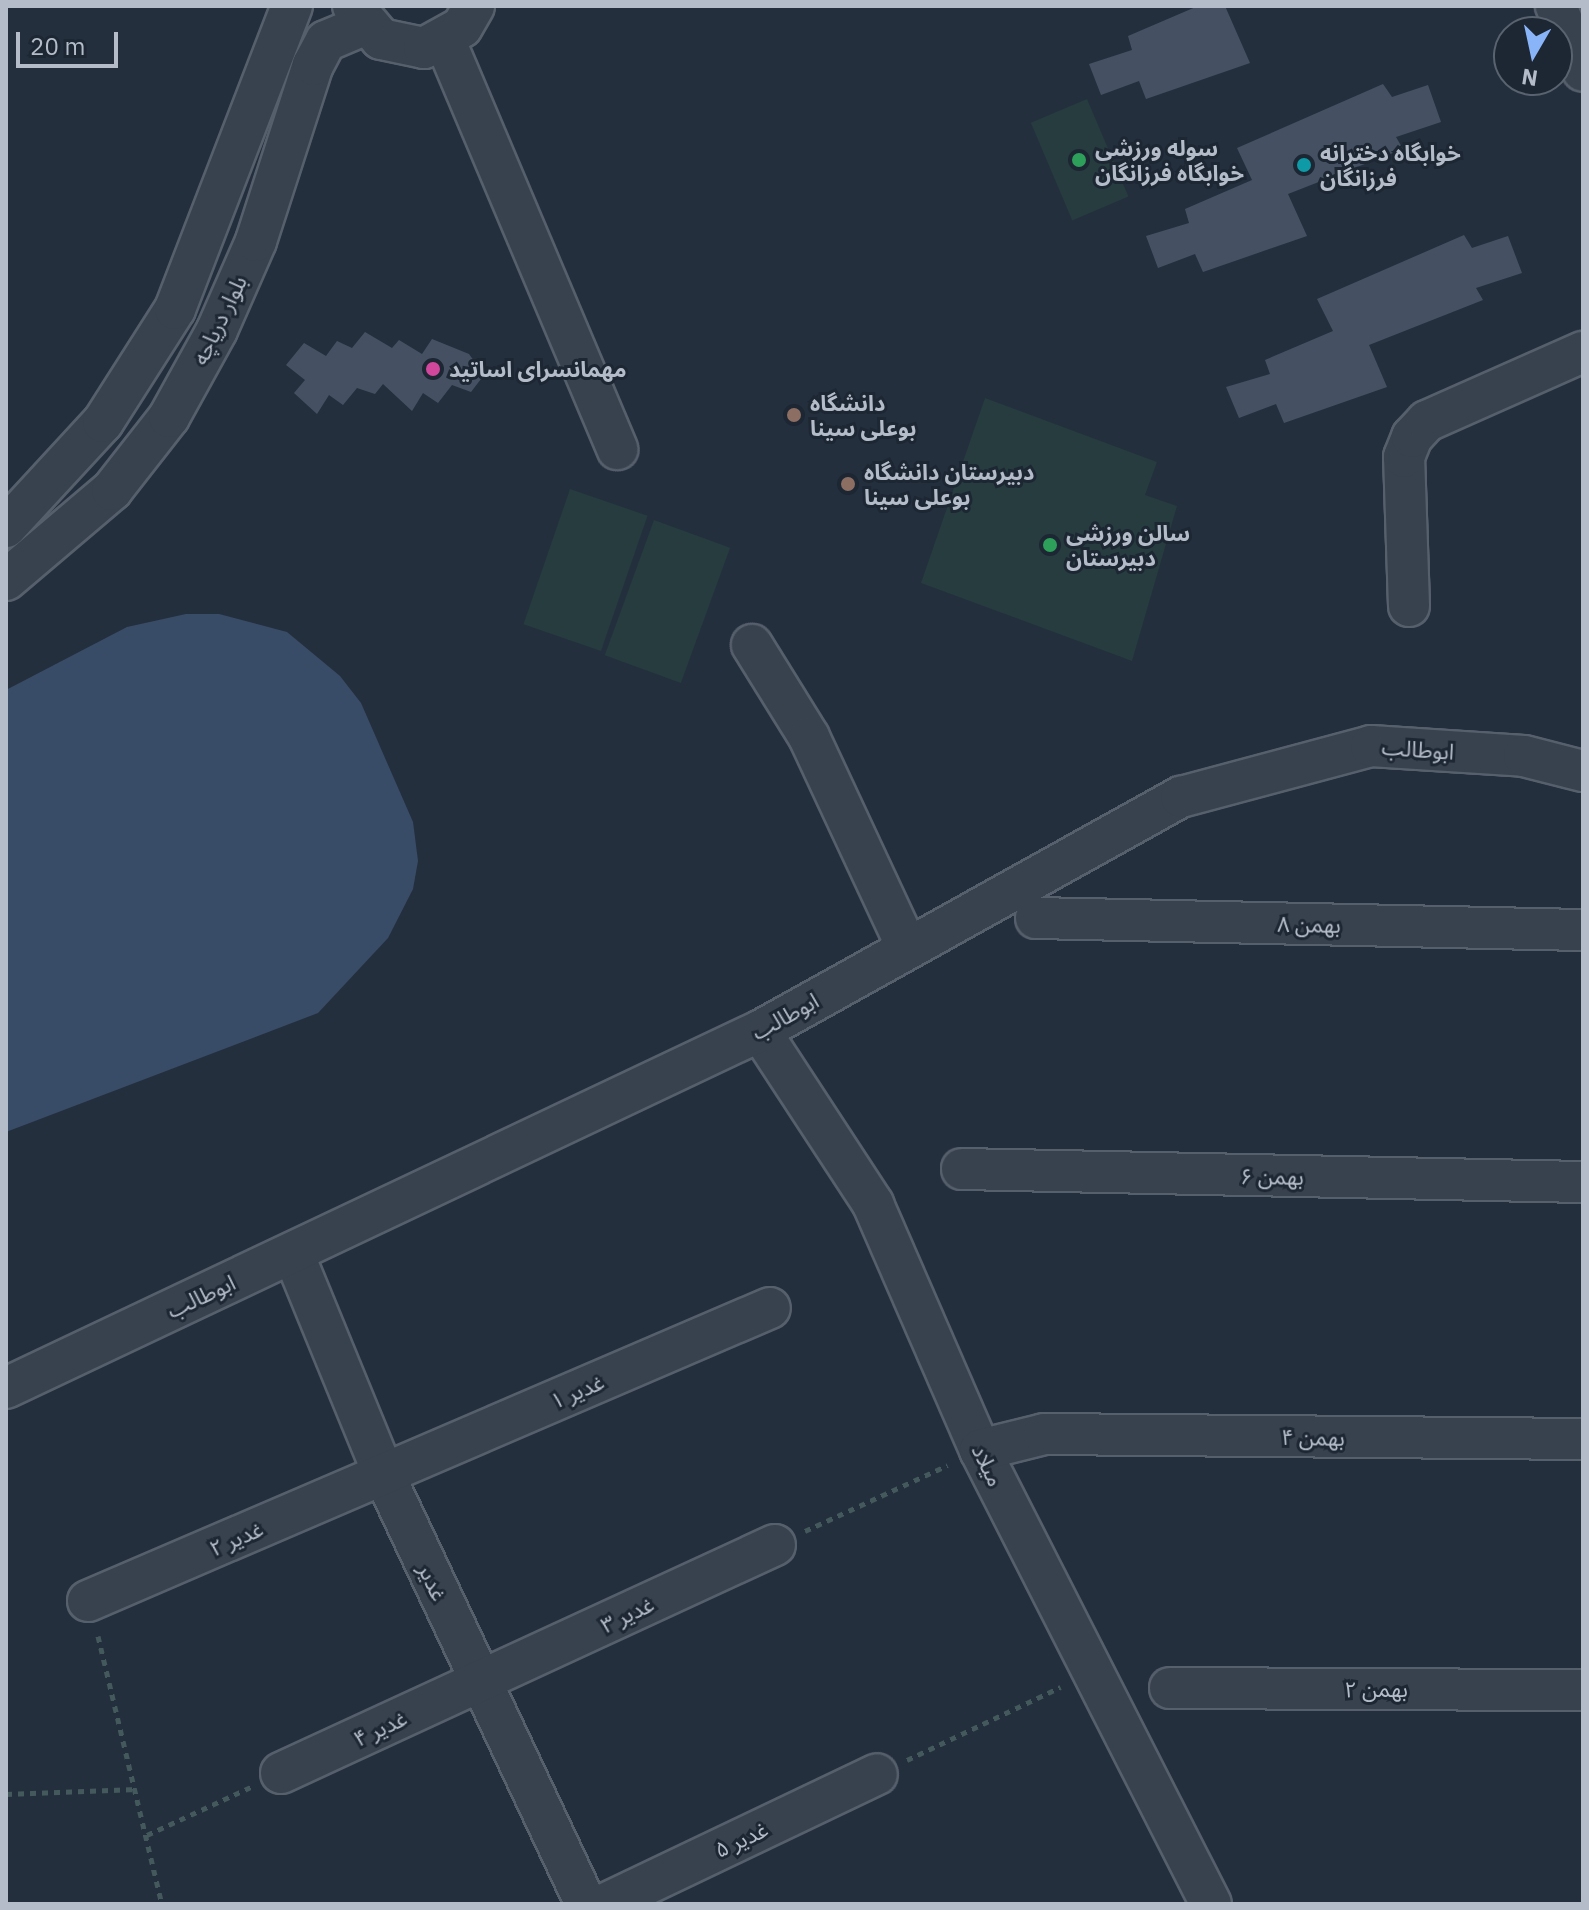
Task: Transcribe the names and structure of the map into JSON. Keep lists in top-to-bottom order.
{
  "streets": {
    "street": [
      "بلوار دریاچه",
      "ابوطالب",
      "بهمن ۸",
      "بهمن ۶",
      "غدیر ۱",
      "بهمن ۴",
      "میلاد",
      "غدیر ۲",
      "غدیر",
      "غدیر ۳",
      "بهمن ۲",
      "غدیر ۴",
      "غدیر ۵"
    ]
  },
  "crossings": [
    ["ابوطالب", "میلاد"],
    ["ابوطالب", "غدیر"],
    ["غدیر ۱", "غدیر ۲"],
    ["غدیر ۱", "غدیر"],
    ["بهمن ۴", "میلاد"],
    ["غدیر ۲", "غدیر"],
    ["غدیر", "غدیر ۳"],
    ["غدیر", "غدیر ۴"],
    ["غدیر ۳", "غدیر ۴"]
  ],
  "places": [
    "سوله ورزشی خوابگاه فرزانگان",
    "خوابگاه دخترانه فرزانگان",
    "مهمانسرای اساتید",
    "دانشگاه بوعلی سینا",
    "دبیرستان دانشگاه بوعلی سینا",
    "سالن ورزشی دبیرستان"
  ],
  "scale_bar": "20 m",
  "north": "bottom"
}
